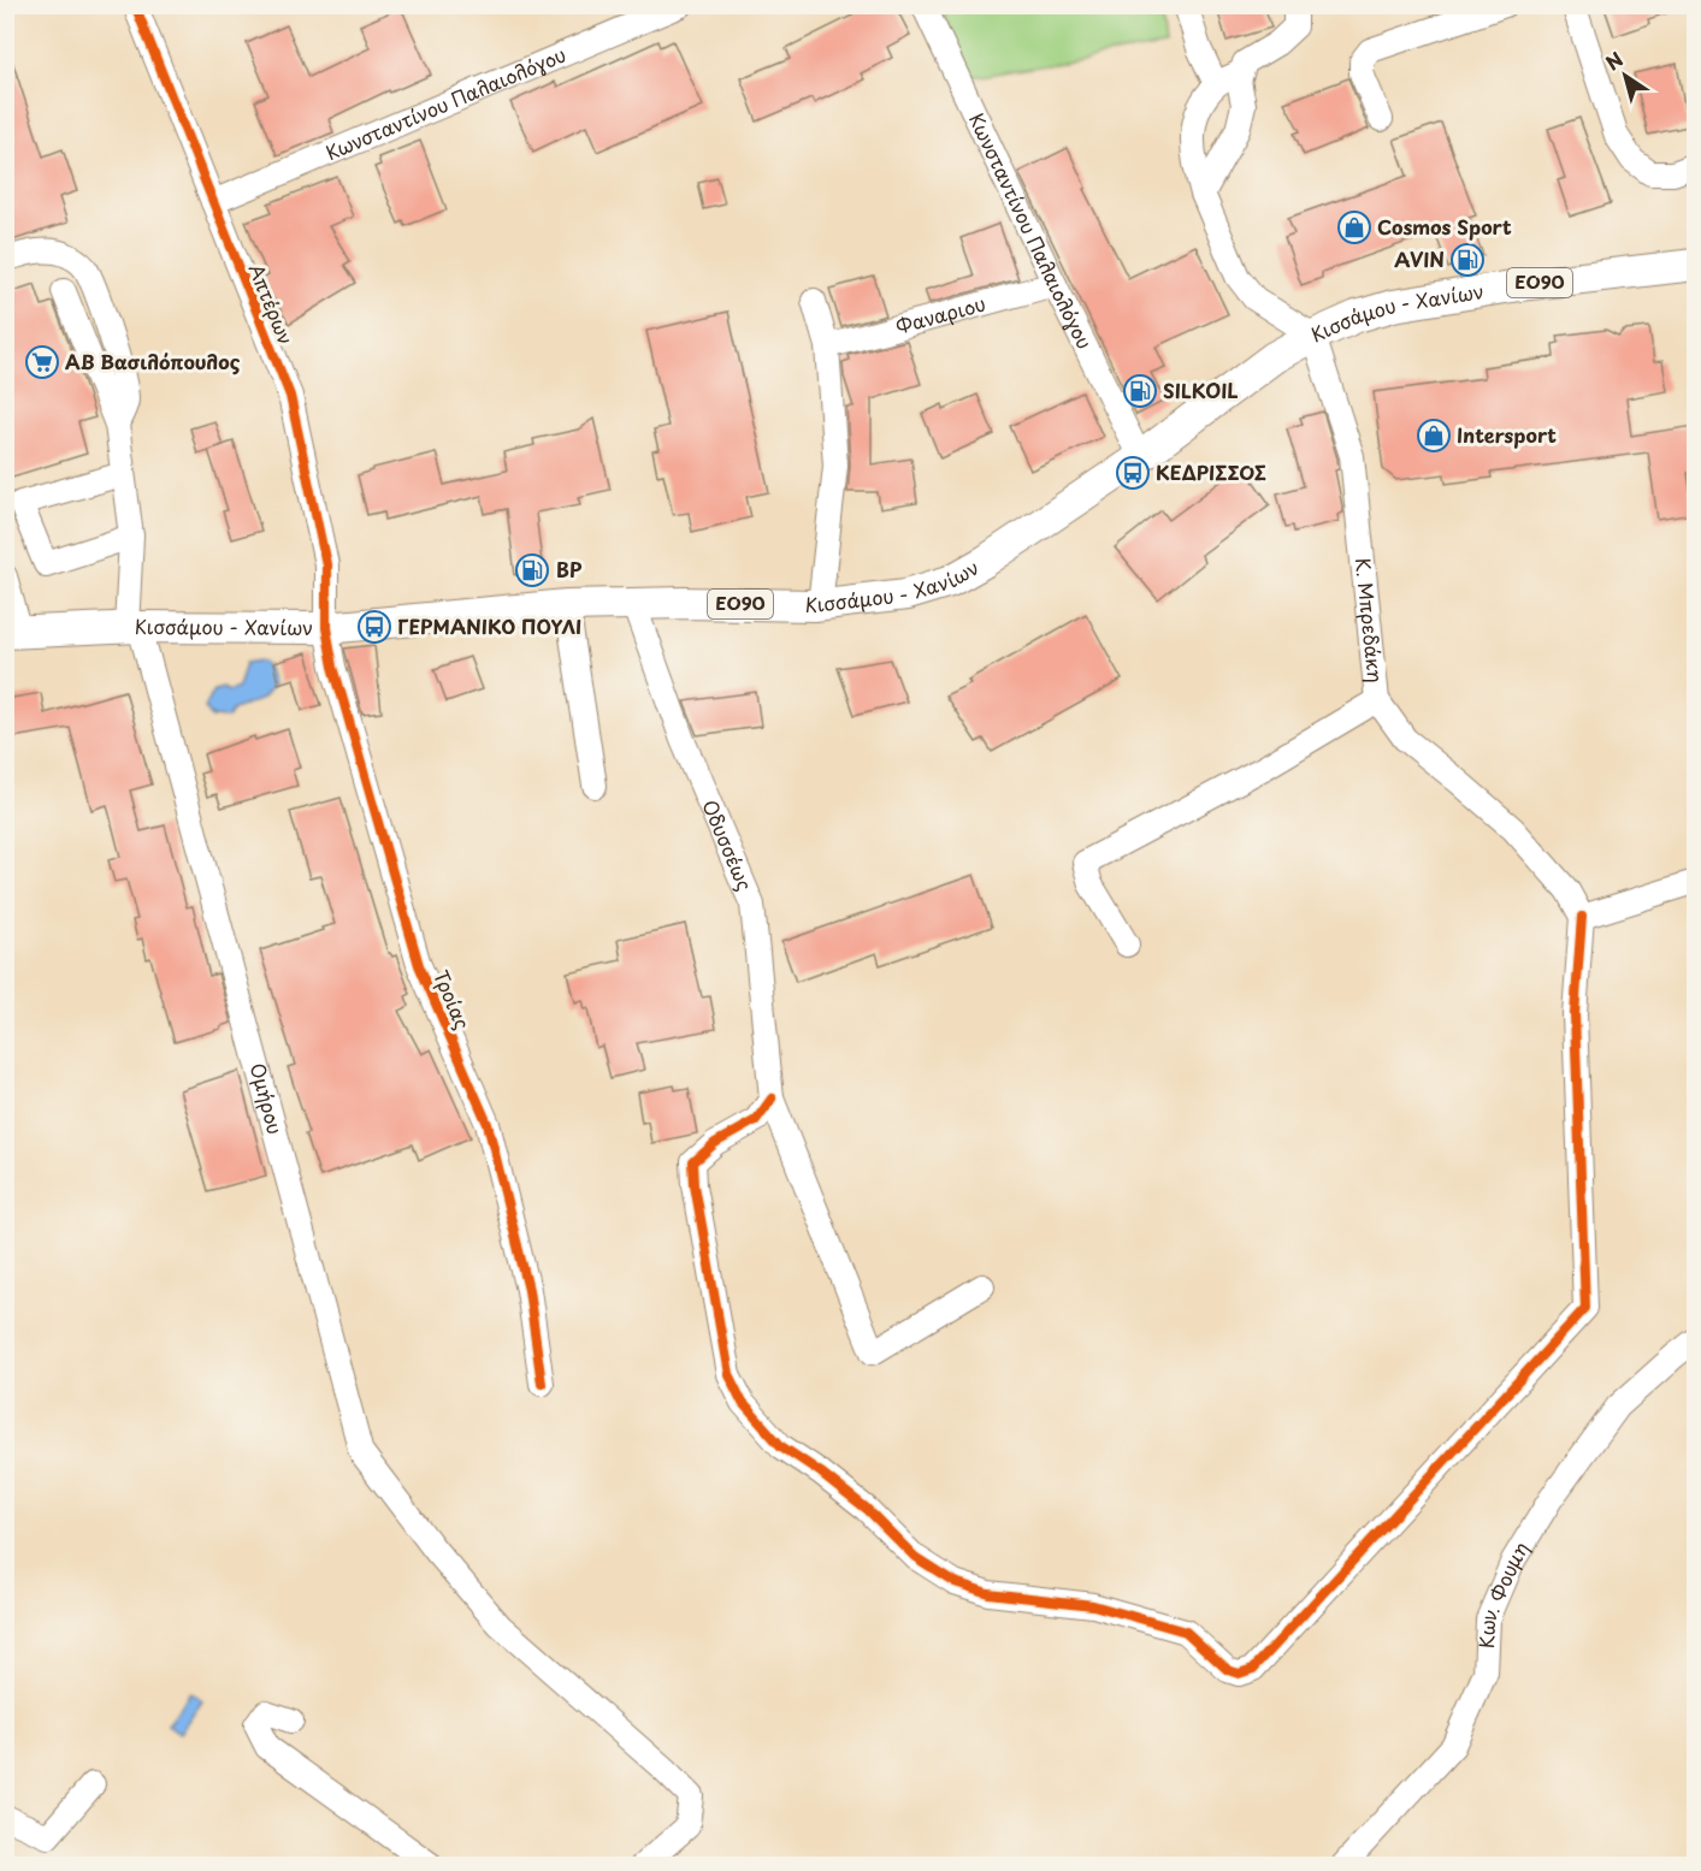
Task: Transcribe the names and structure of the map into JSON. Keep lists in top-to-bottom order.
{
  "streets": {
    "main road": ["ΕΟ90", "Κισσάμου - Χανίων"],
    "street": [
      "Κωνσταντίνου Παλαιολόγου",
      "Απτέρων",
      "Φαναριου",
      "Κ. Μπρεδάκη",
      "Οδυσσέως",
      "Τροίας",
      "Ομήρου",
      "Κων. Φουμη"
    ]
  },
  "crossings": [
    ["Κωνσταντίνου Παλαιολόγου", "Απτέρων"],
    ["Κωνσταντίνου Παλαιολόγου", "Φαναριου"],
    ["Κωνσταντίνου Παλαιολόγου", "Κισσάμου - Χανίων"],
    ["Απτέρων", "Κισσάμου - Χανίων"],
    ["Απτέρων", "Τροίας"],
    ["Κισσάμου - Χανίων", "Κ. Μπρεδάκη"],
    ["Κισσάμου - Χανίων", "Οδυσσέως"],
    ["Κισσάμου - Χανίων", "Τροίας"],
    ["Κισσάμου - Χανίων", "Ομήρου"]
  ],
  "places": {
    "shop": ["Cosmos Sport", "Intersport"],
    "fuel station": ["AVIN", "SILKOIL", "BP"],
    "supermarket": ["ΑΒ Βασιλόπουλος"],
    "bus stop": ["ΚΕΔΡΙΣΣΟΣ", "ΓΕΡΜΑΝΙΚΟ ΠΟΥΛΙ"]
  },
  "north": "top left"
}
